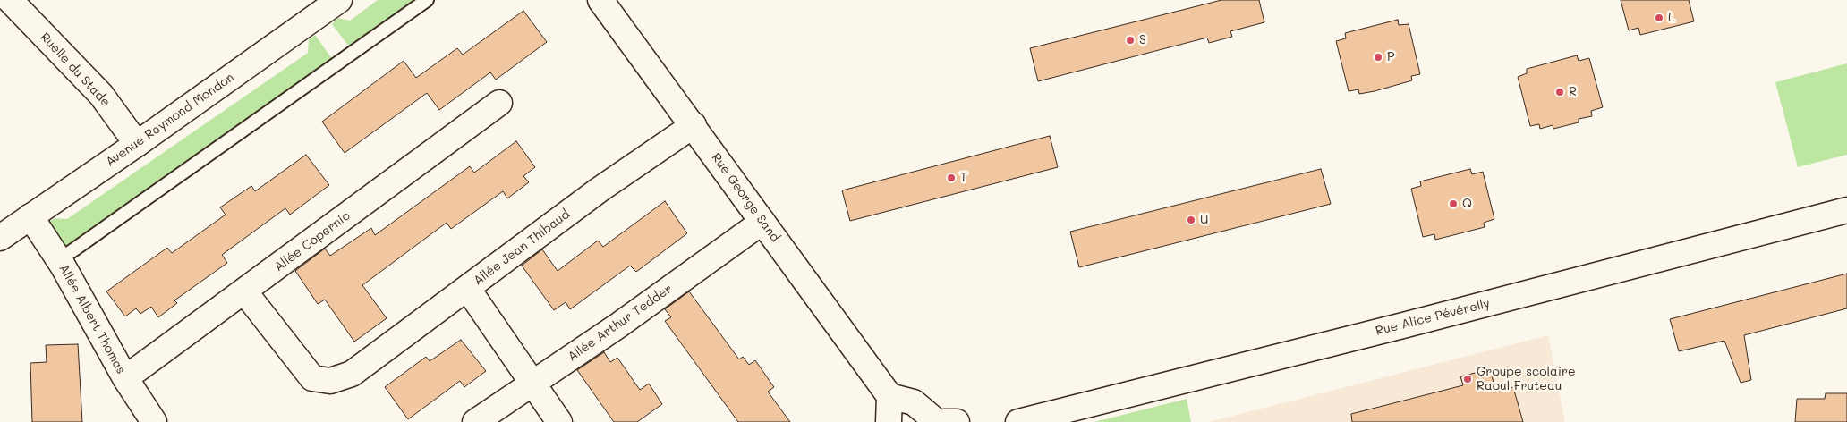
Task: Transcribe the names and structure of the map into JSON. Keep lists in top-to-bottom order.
{
  "streets": {
    "street": [
      "Ruelle du Stade",
      "Avenue Raymond Mondon",
      "Rue George Sand",
      "Allée Copernic",
      "Allée Jean Thibaud",
      "Rue Alice Pévérelly",
      "Allée Albert Thomas",
      "Allée Arthur Tedder"
    ]
  },
  "crossings": [
    ["Ruelle du Stade", "Avenue Raymond Mondon"],
    ["Avenue Raymond Mondon", "Allée Albert Thomas"],
    ["Rue George Sand", "Allée Jean Thibaud"],
    ["Rue George Sand", "Allée Arthur Tedder"],
    ["Allée Copernic", "Allée Jean Thibaud"],
    ["Allée Copernic", "Allée Albert Thomas"]
  ],
  "places": [
    "L",
    "S",
    "P",
    "R",
    "T",
    "Q",
    "U",
    "Groupe scolaire Raoul Fruteau"
  ]
}
